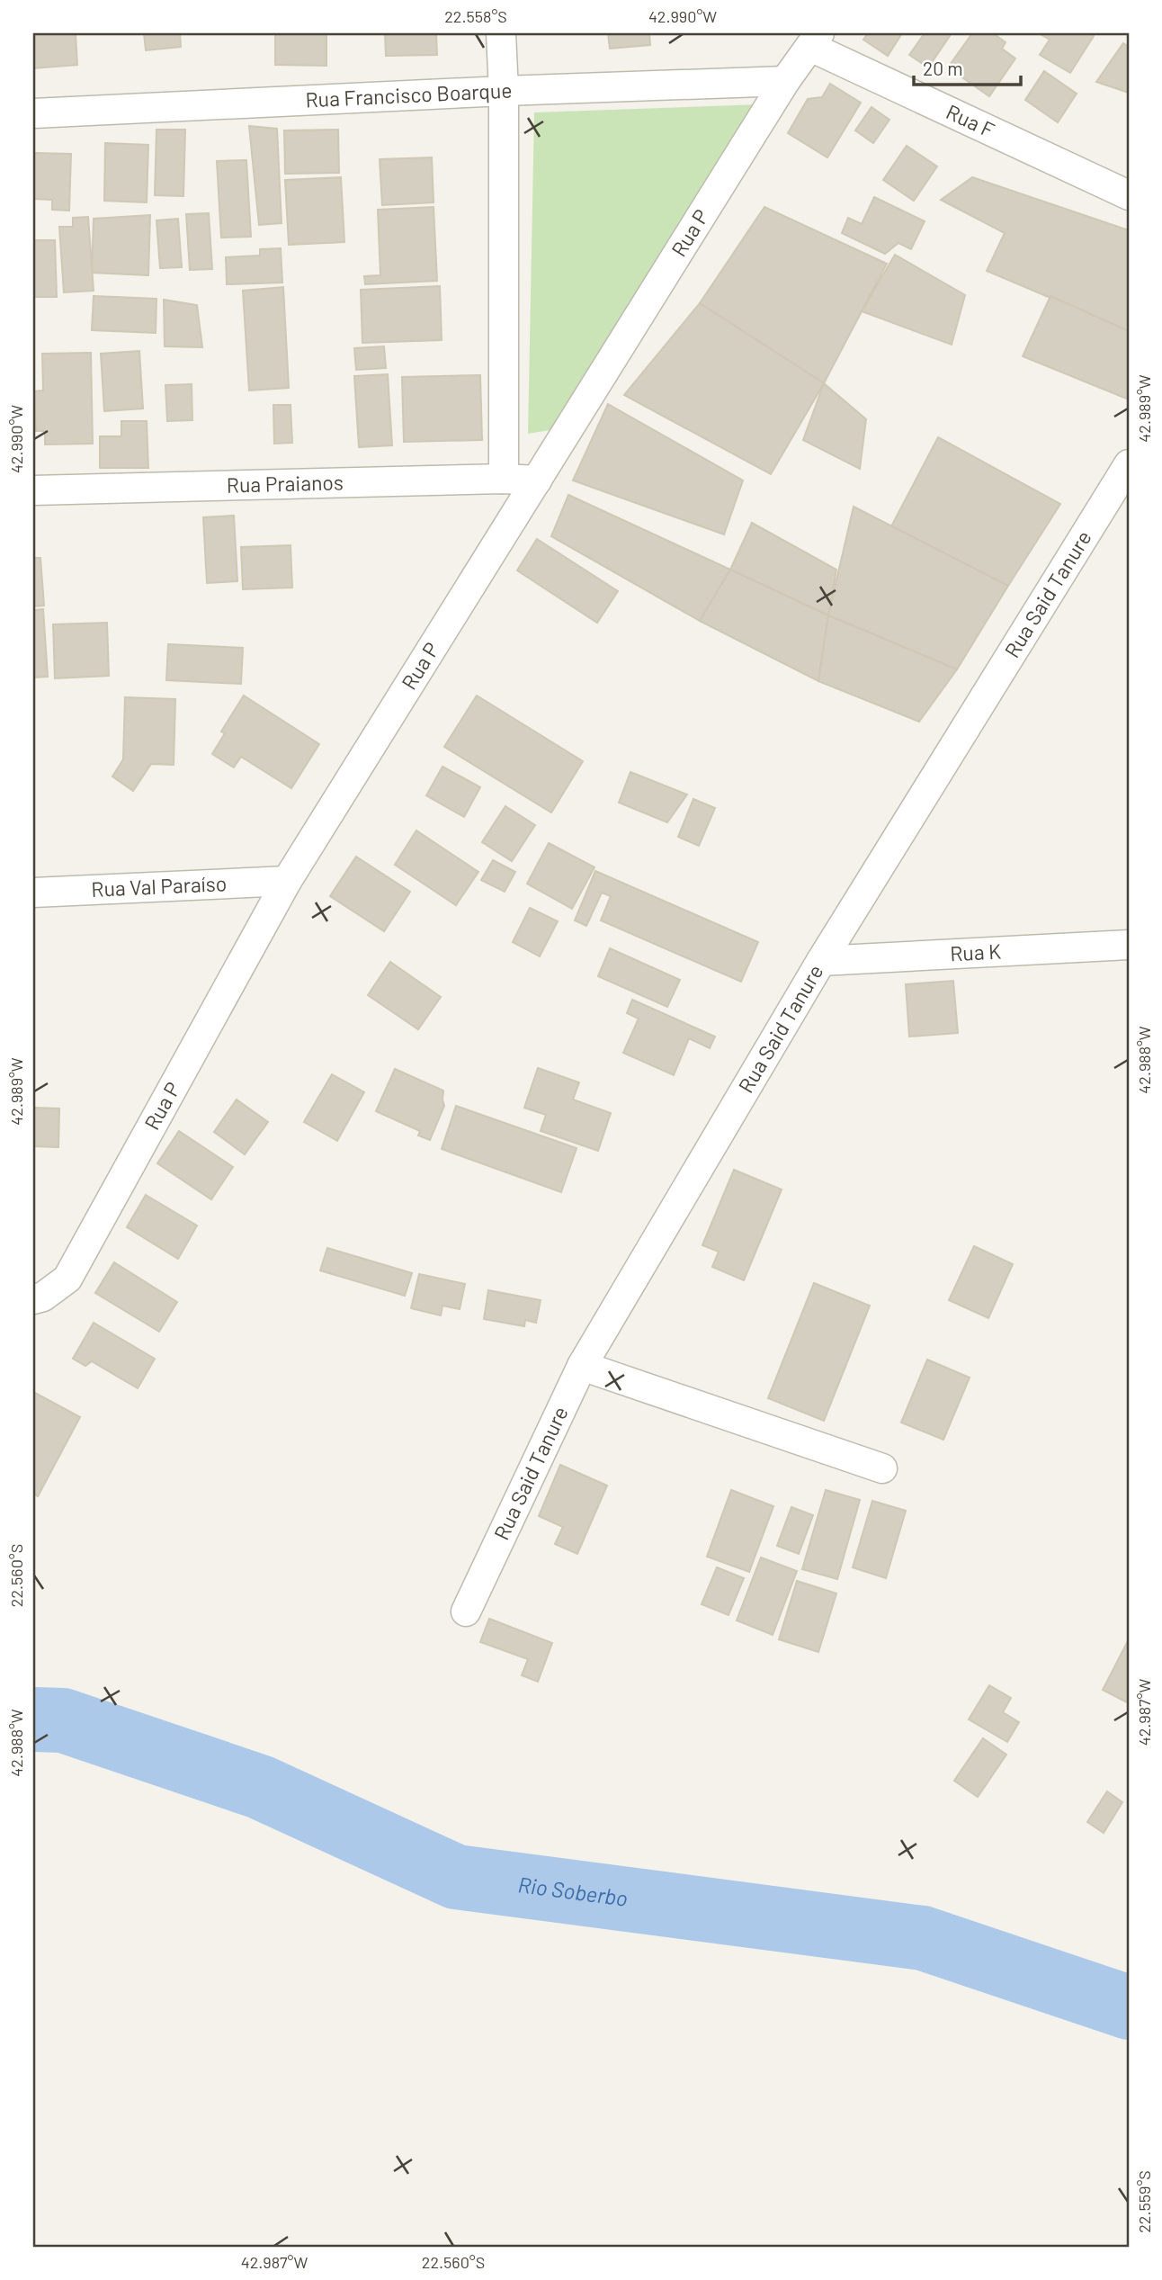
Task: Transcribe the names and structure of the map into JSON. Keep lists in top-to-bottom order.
{
  "streets": {
    "street": [
      "Rua Francisco Boarque",
      "Rua F",
      "Rua P",
      "Rua Praianos",
      "Rua Said Tanure",
      "Rua Val Paraíso",
      "Rua K"
    ]
  },
  "crossings": [
    ["Rua Francisco Boarque", "Rua P"],
    ["Rua F", "Rua P"],
    ["Rua P", "Rua Praianos"],
    ["Rua P", "Rua Val Paraíso"],
    ["Rua Said Tanure", "Rua K"]
  ],
  "water": ["Rio Soberbo"],
  "scale_bar": "20 m",
  "coordinates": [
    "22.558°S",
    "42.990°W",
    "42.989°W",
    "42.988°W",
    "22.560°S",
    "42.987°W",
    "22.559°S"
  ]
}
